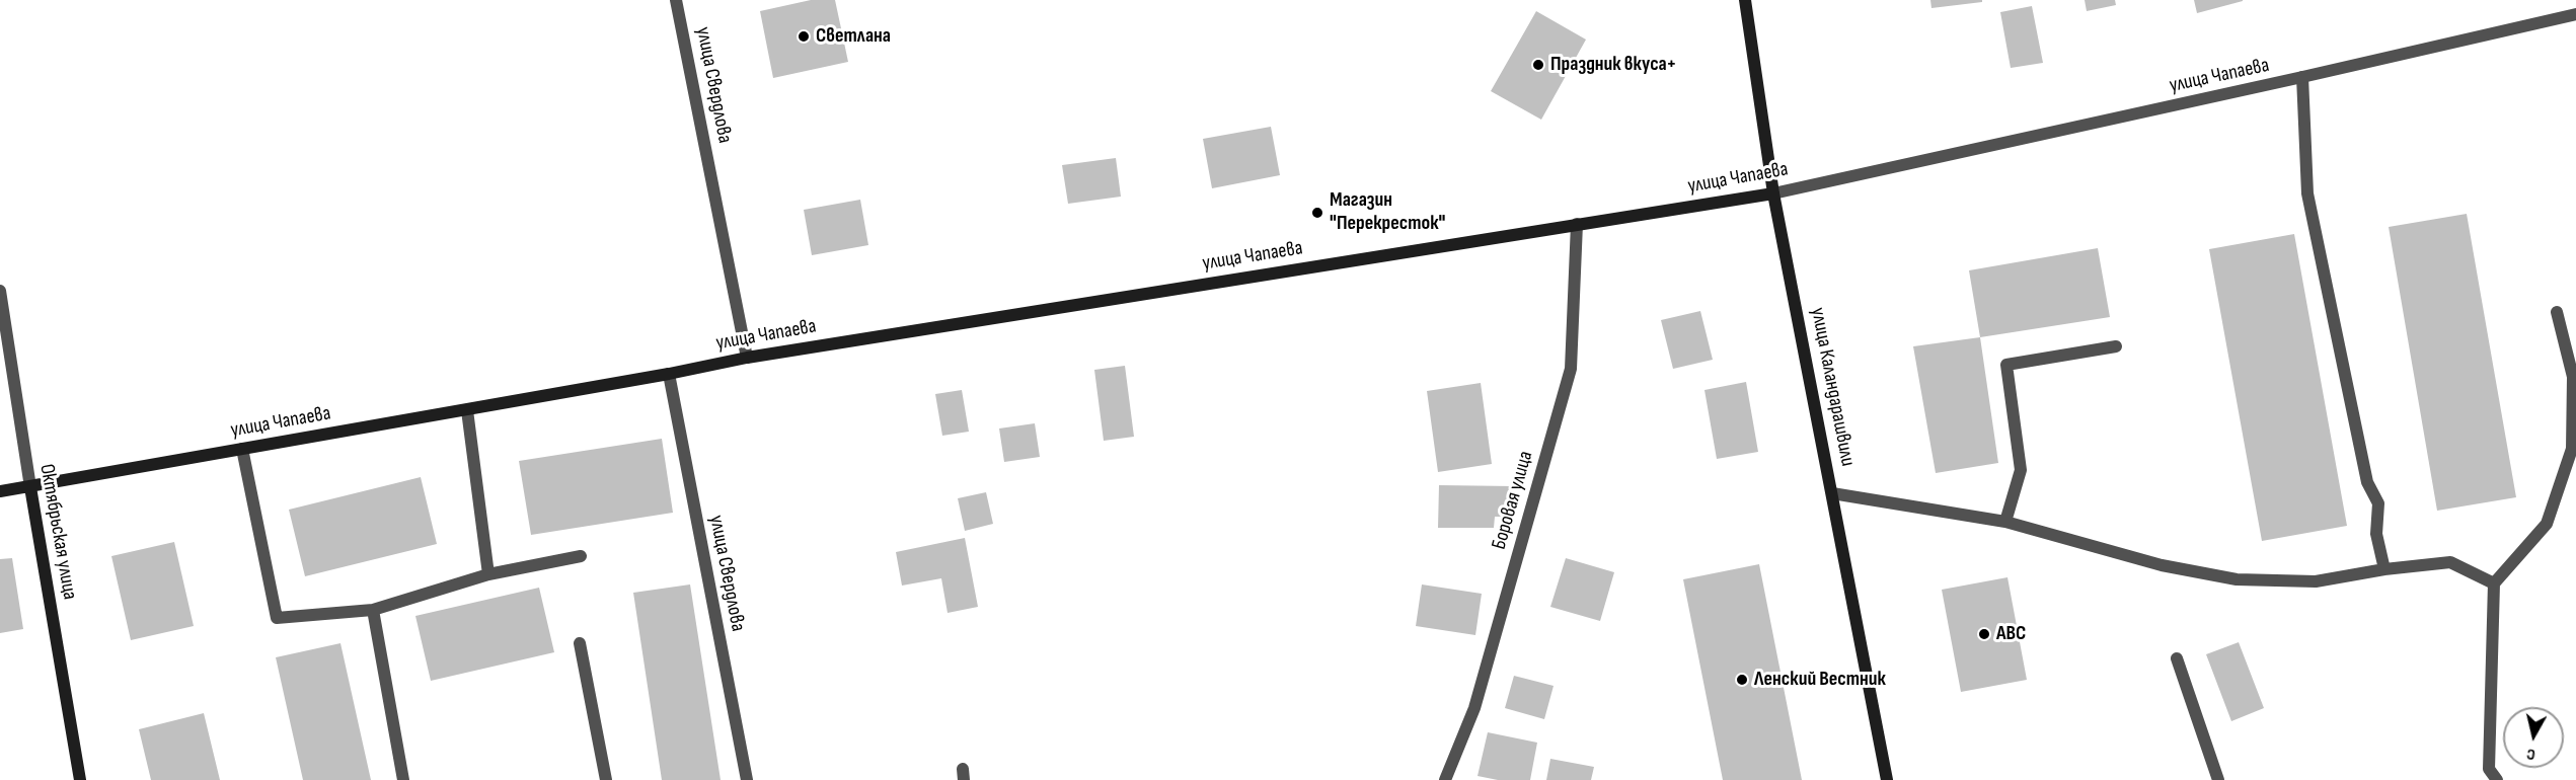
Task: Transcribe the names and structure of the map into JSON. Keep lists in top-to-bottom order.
{
  "streets": {
    "main road": ["улица Чапаева", "улица Каландарашвили", "Октябрьская улица"],
    "street": ["улица Свердлова", "Боровая улица"]
  },
  "crossings": [
    ["улица Чапаева", "улица Свердлова"],
    ["улица Чапаева", "улица Каландарашвили"],
    ["улица Чапаева", "Боровая улица"],
    ["улица Чапаева", "Октябрьская улица"]
  ],
  "places": [
    "Светлана",
    "Праздник вкуса+",
    "Магазин \"Перекресток\"",
    "ABC",
    "Ленский Вестник"
  ],
  "north": "bottom"
}
